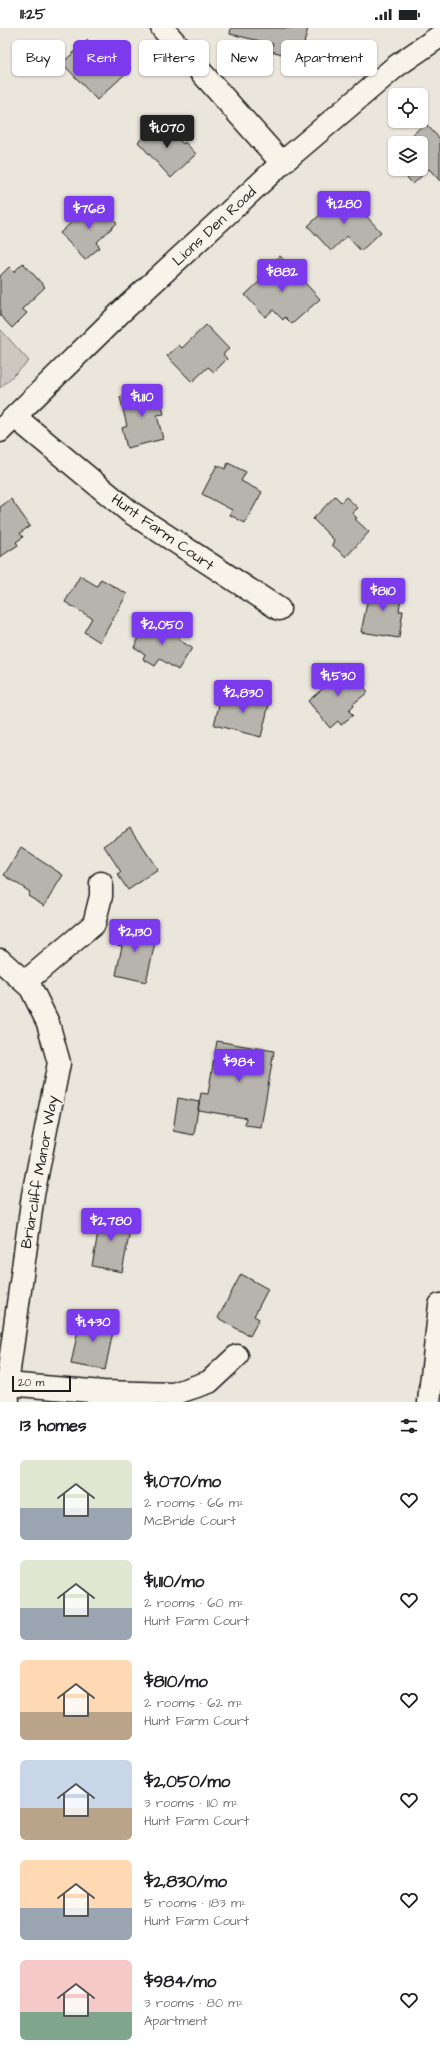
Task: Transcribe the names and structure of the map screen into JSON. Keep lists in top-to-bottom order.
{
  "streets": {
    "street": ["Lions Den Road", "Hunt Farm Court", "Briarcliff Manor Way"]
  },
  "crossings": [
    ["Lions Den Road", "Hunt Farm Court"]
  ],
  "scale_bar": "20 m",
  "page": {
    "status": "11:25",
    "chip": [
      "Buy",
      "Rent",
      "Filters",
      "New",
      "Apartment"
    ],
    "price": [
      "$1,070",
      "$1,280",
      "$768",
      "$882",
      "$1,110",
      "$810",
      "$2,050",
      "$1,530",
      "$2,830",
      "$2,130",
      "$984",
      "$2,780",
      "$1,430"
    ],
    "scale": "20 m",
    "heading": "13 homes",
    "list": [
      {
        "name": "$1,070/mo",
        "note": "2 rooms · 66 m² · McBride Court"
      },
      {
        "name": "$1,110/mo",
        "note": "2 rooms · 60 m² · Hunt Farm Court"
      },
      {
        "name": "$810/mo",
        "note": "2 rooms · 62 m² · Hunt Farm Court"
      },
      {
        "name": "$2,050/mo",
        "note": "3 rooms · 110 m² · Hunt Farm Court"
      },
      {
        "name": "$2,830/mo",
        "note": "5 rooms · 183 m² · Hunt Farm Court"
      },
      {
        "name": "$984/mo",
        "note": "3 rooms · 80 m² · Apartment"
      }
    ]
  }
}
